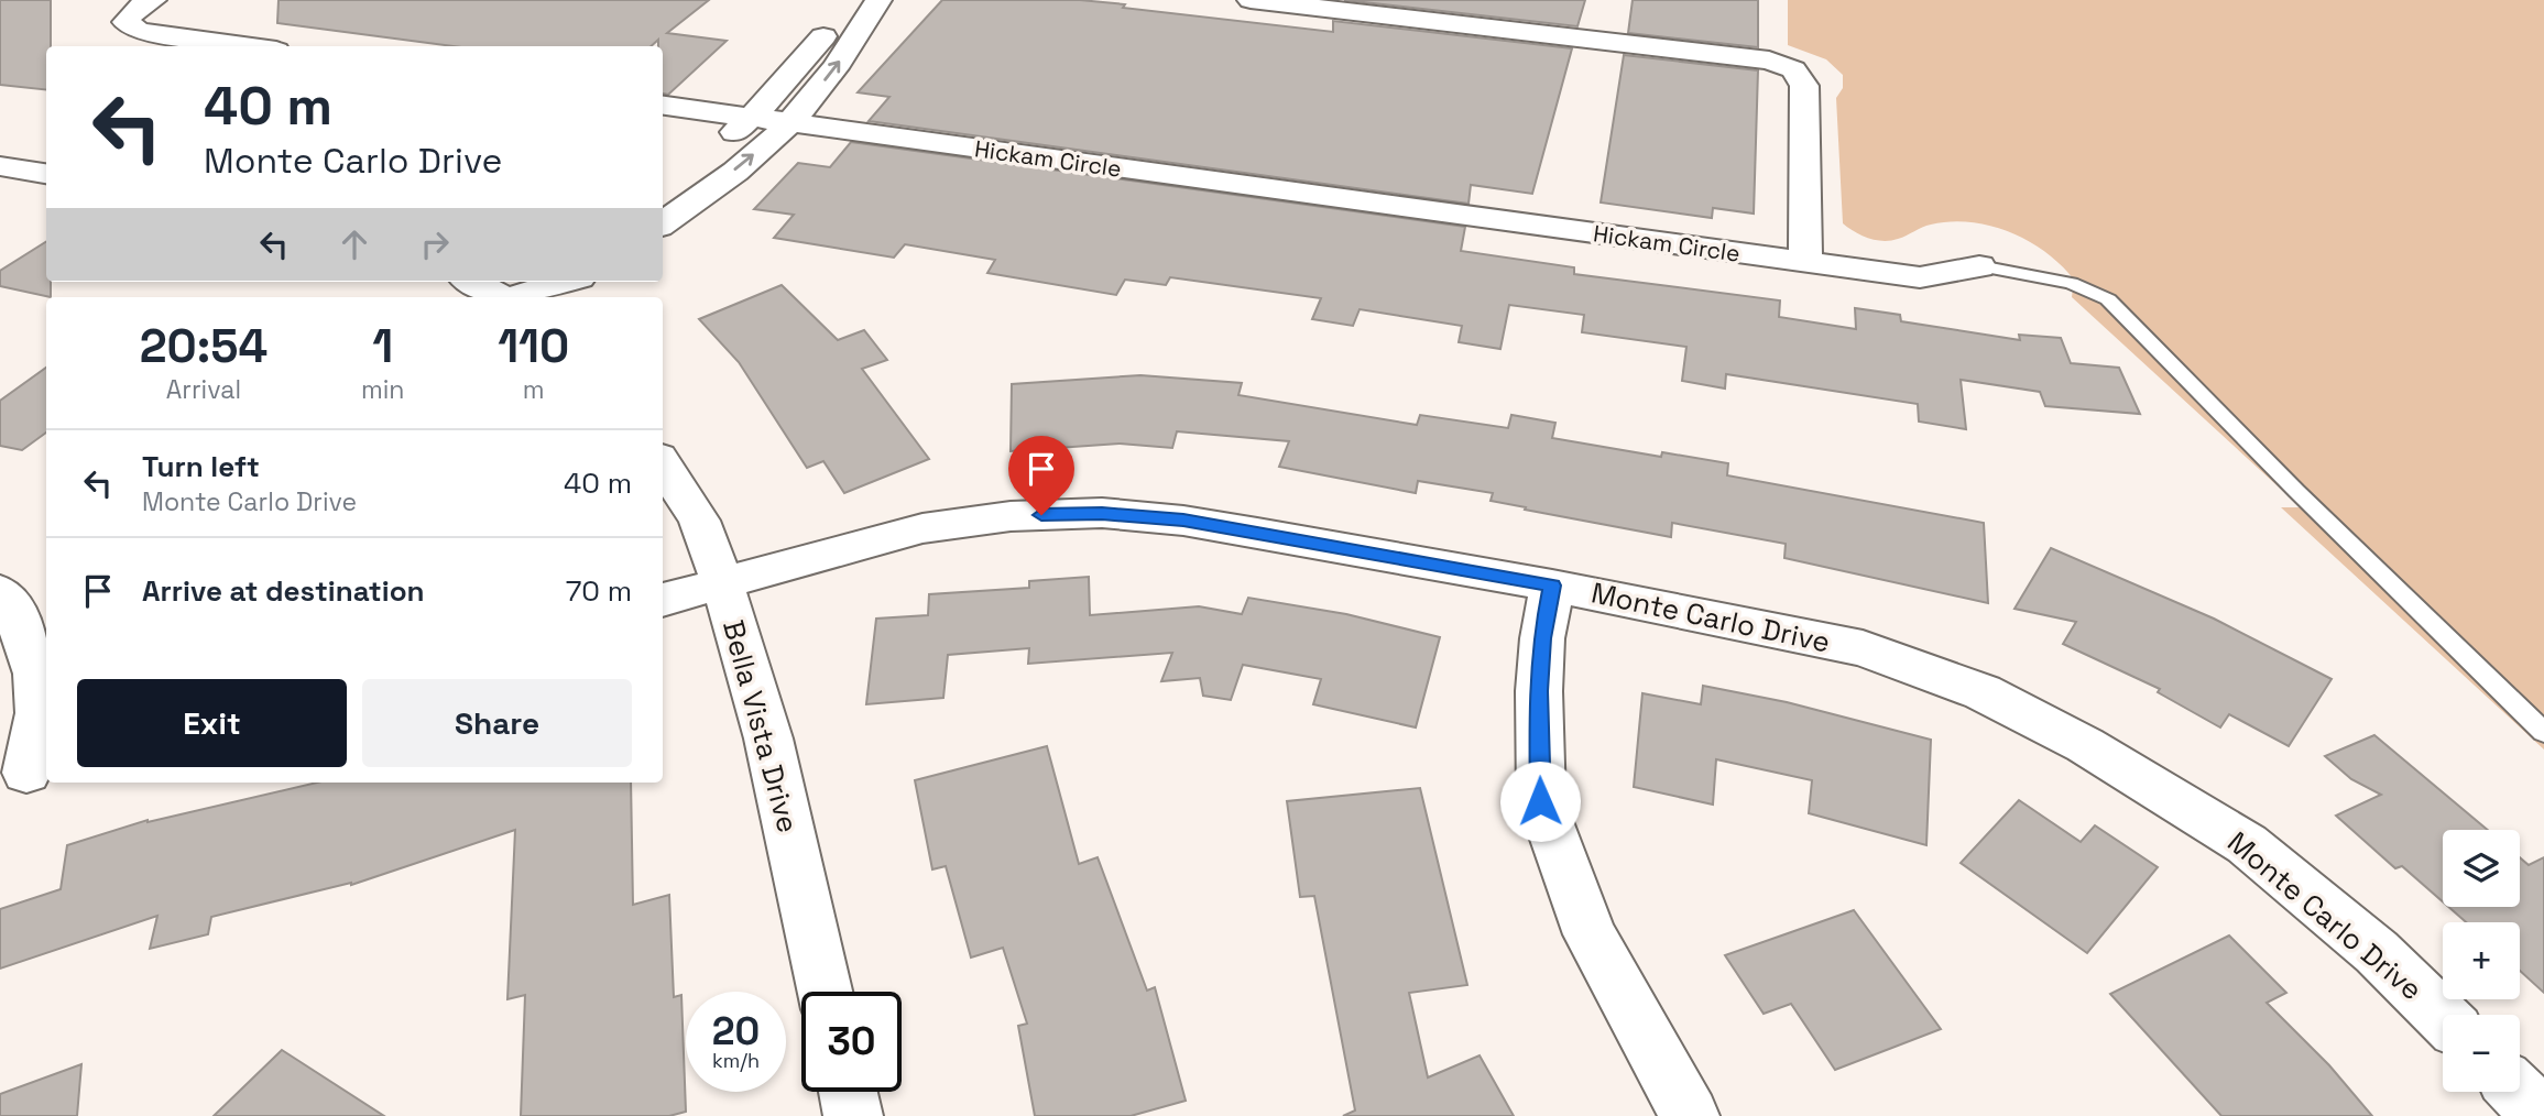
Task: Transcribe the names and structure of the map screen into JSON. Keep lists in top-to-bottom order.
{
  "streets": {
    "street": ["Hickam Circle", "Monte Carlo Drive", "Bella Vista Drive"]
  },
  "crossings": [
    ["Monte Carlo Drive", "Bella Vista Drive"]
  ],
  "page": {
    "turn": ["40 m", "Monte Carlo Drive"],
    "eta": [
      "20:54",
      "Arrival",
      "1",
      "min",
      "110",
      "m"
    ],
    "list": [
      {
        "name": "Turn left",
        "note": "Monte Carlo Drive",
        "value": "40 m"
      },
      {
        "name": "Arrive at destination",
        "value": "70 m"
      }
    ],
    "buttons": ["Exit", "Share"],
    "map_buttons": ["+", "−"],
    "speed": "20 km/h",
    "limit": "30"
  }
}
